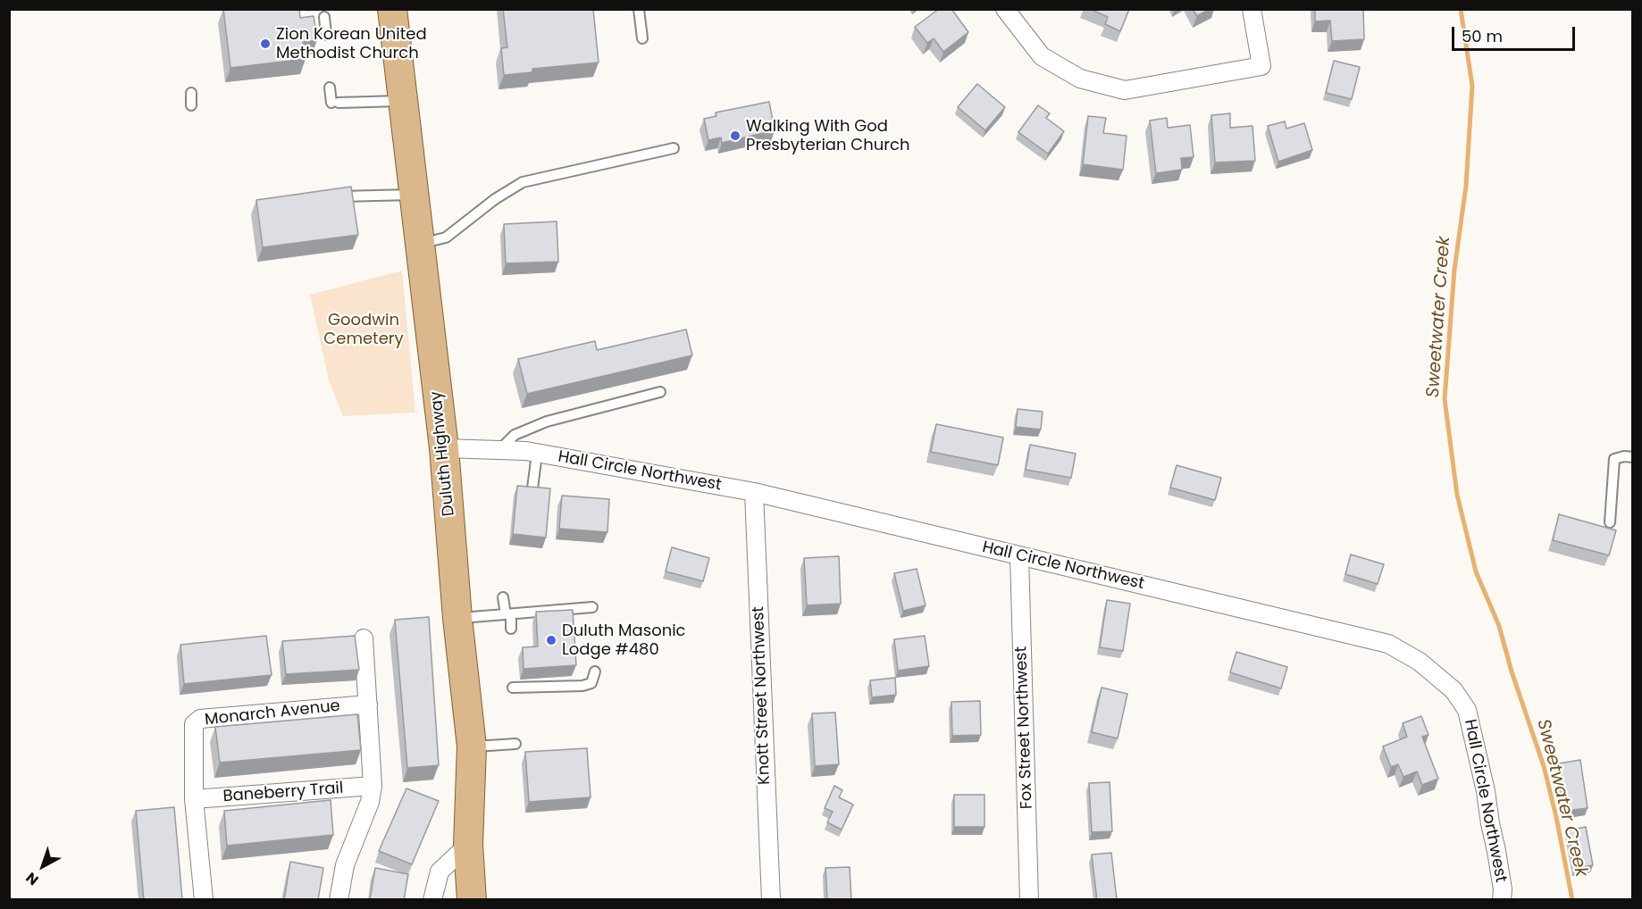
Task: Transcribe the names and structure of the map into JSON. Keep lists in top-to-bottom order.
{
  "streets": {
    "main road": ["Duluth Highway"],
    "street": [
      "Hall Circle Northwest",
      "Knott Street Northwest",
      "Monarch Avenue",
      "Fox Street Northwest",
      "Baneberry Trail"
    ]
  },
  "crossings": [
    ["Duluth Highway", "Hall Circle Northwest"],
    ["Hall Circle Northwest", "Knott Street Northwest"],
    ["Hall Circle Northwest", "Fox Street Northwest"],
    ["Monarch Avenue", "Baneberry Trail"]
  ],
  "water": ["Sweetwater Creek"],
  "parks": ["Goodwin Cemetery"],
  "places": ["Zion Korean United Methodist Church", "Walking With God Presbyterian Church", "Duluth Masonic Lodge #480"],
  "scale_bar": "50 m",
  "north": "bottom left"
}
